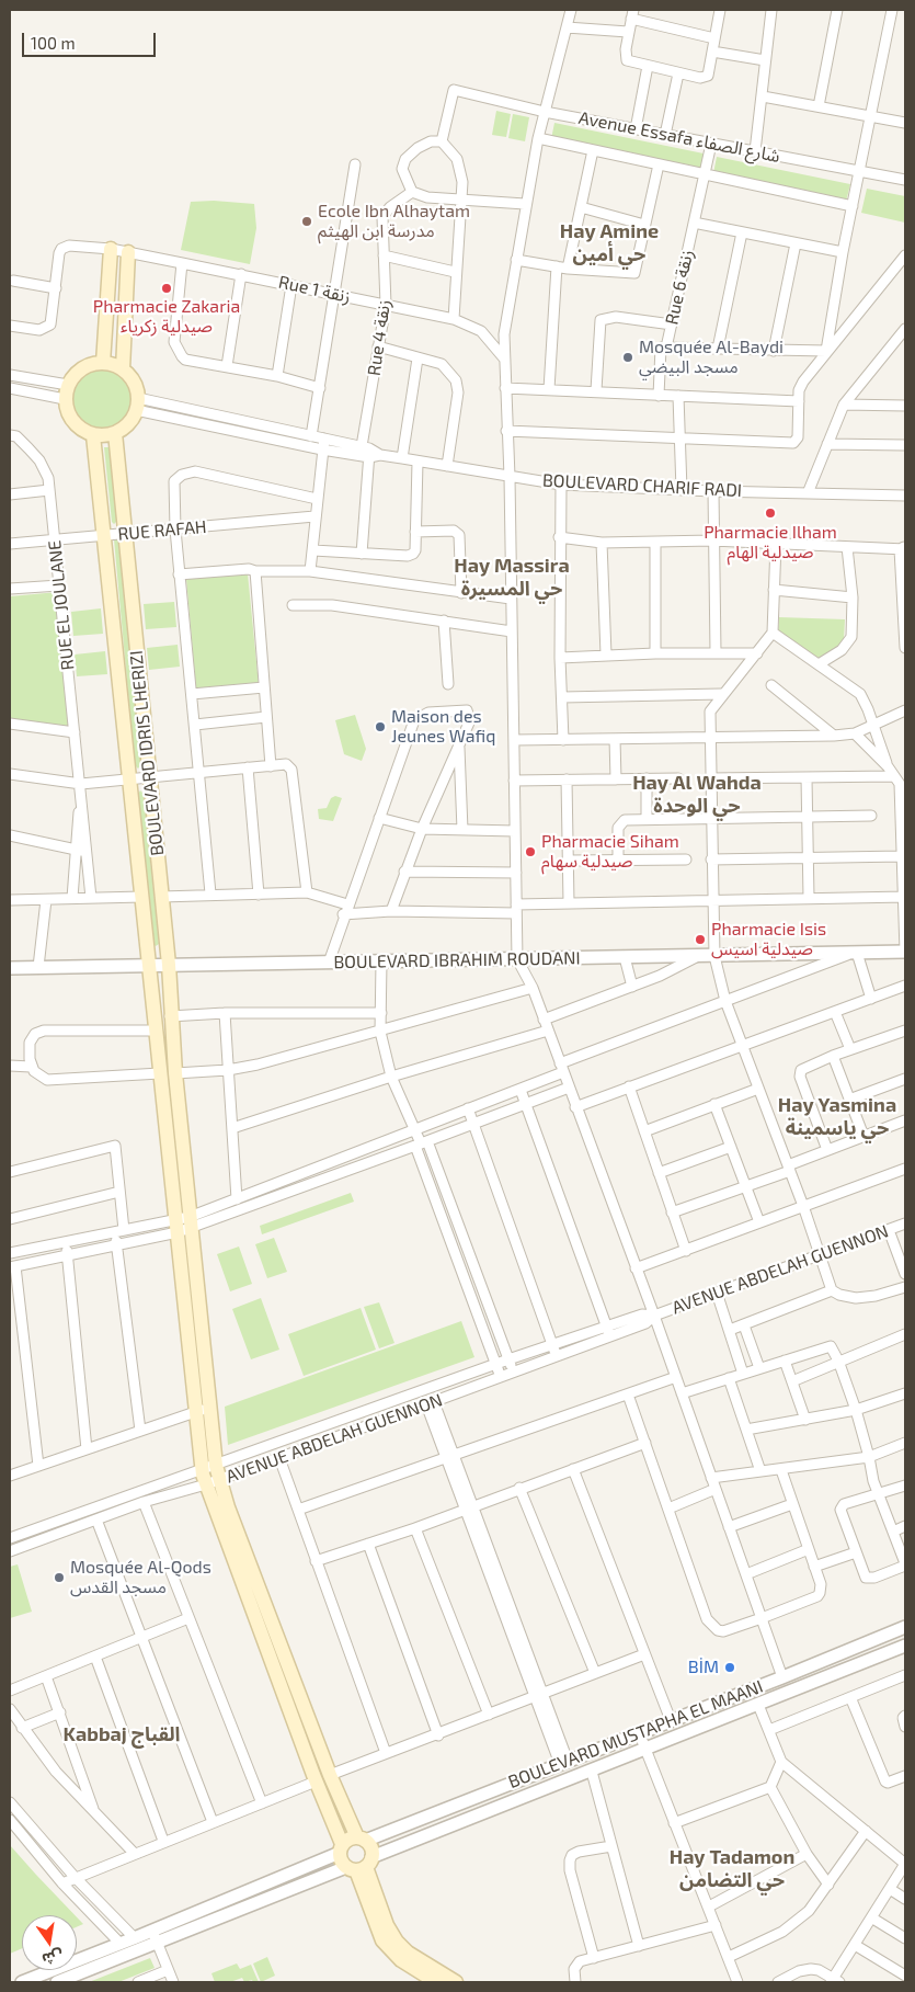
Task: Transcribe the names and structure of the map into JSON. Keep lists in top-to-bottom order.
{
  "streets": {
    "main road": ["BOULEVARD IDRIS LHERIZI"],
    "street": [
      "Avenue Essafa شارع الصفاء",
      "Rue 6 زنقة",
      "Rue 1 زنقة",
      "Rue 4 زنقة",
      "BOULEVARD CHARIF RADI",
      "RUE RAFAH",
      "RUE EL JOULANE",
      "BOULEVARD IBRAHIM ROUDANI",
      "AVENUE ABDELAH GUENNON",
      "BOULEVARD MUSTAPHA EL MAANI"
    ]
  },
  "crossings": [
    ["Avenue Essafa شارع الصفاء", "Rue 6 زنقة"],
    ["Avenue Essafa شارع الصفاء", "Rue 4 زنقة"],
    ["Rue 1 زنقة", "Rue 4 زنقة"],
    ["Rue 4 زنقة", "BOULEVARD CHARIF RADI"],
    ["RUE RAFAH", "RUE EL JOULANE"],
    ["RUE RAFAH", "BOULEVARD IDRIS LHERIZI"],
    ["BOULEVARD IDRIS LHERIZI", "BOULEVARD IBRAHIM ROUDANI"]
  ],
  "districts": [
    "Hay Amine حي أمين",
    "Hay Massira حي المسيرة",
    "Hay Al Wahda حي الوحدة",
    "Hay Yasmina حي ياسمينة",
    "Kabbaj القباج",
    "Hay Tadamon حي التضامن"
  ],
  "places": [
    "Ecole Ibn Alhaytam مدرسة ابن الهيثم",
    "Pharmacie Zakaria صيدلية زكرياء",
    "Mosquée Al-Baydi مسجد البيضي",
    "Pharmacie Ilham صيدلية الهام",
    "Maison des Jeunes Wafiq",
    "Pharmacie Siham صيدلية سهام",
    "Pharmacie Isis صيدلية اسيس",
    "Mosquée Al-Qods مسجد القدس",
    "BİM"
  ],
  "scale_bar": "100 m",
  "north": "bottom"
}
